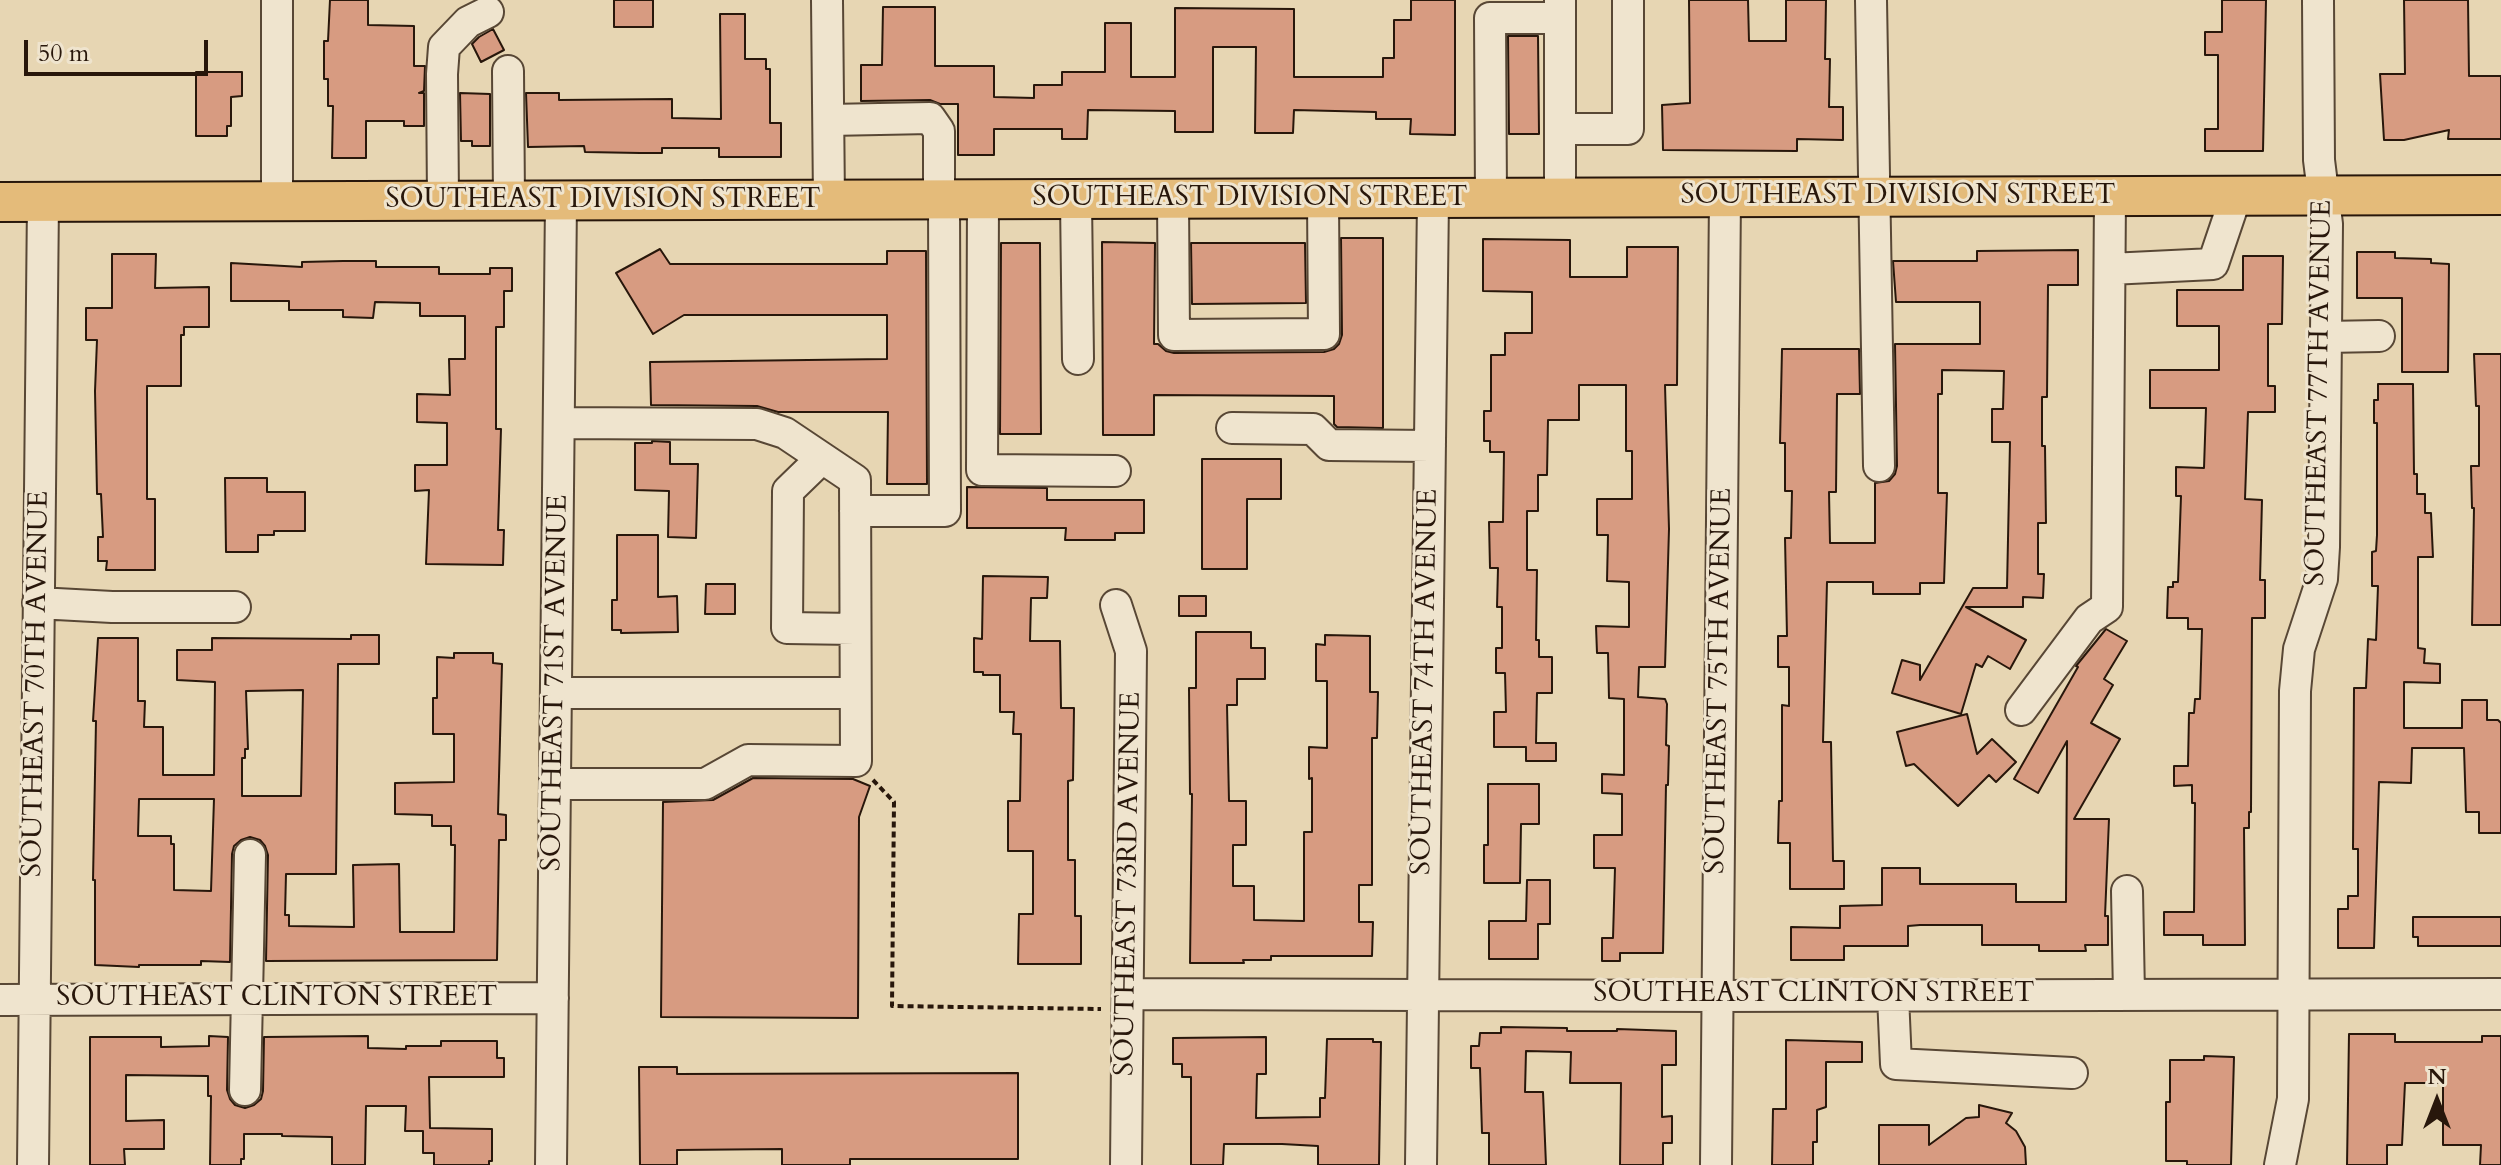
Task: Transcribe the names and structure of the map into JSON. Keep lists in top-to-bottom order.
{
  "streets": {
    "main road": ["SOUTHEAST DIVISION STREET"],
    "street": [
      "SOUTHEAST 77TH AVENUE",
      "SOUTHEAST 75TH AVENUE",
      "SOUTHEAST 74TH AVENUE",
      "SOUTHEAST 71ST AVENUE",
      "SOUTHEAST 70TH AVENUE",
      "SOUTHEAST 73RD AVENUE",
      "SOUTHEAST CLINTON STREET"
    ]
  },
  "crossings": [
    ["SOUTHEAST DIVISION STREET", "SOUTHEAST 77TH AVENUE"],
    ["SOUTHEAST DIVISION STREET", "SOUTHEAST 75TH AVENUE"],
    ["SOUTHEAST DIVISION STREET", "SOUTHEAST 74TH AVENUE"],
    ["SOUTHEAST DIVISION STREET", "SOUTHEAST 71ST AVENUE"],
    ["SOUTHEAST DIVISION STREET", "SOUTHEAST 70TH AVENUE"],
    ["SOUTHEAST 77TH AVENUE", "SOUTHEAST CLINTON STREET"],
    ["SOUTHEAST 75TH AVENUE", "SOUTHEAST CLINTON STREET"],
    ["SOUTHEAST 74TH AVENUE", "SOUTHEAST CLINTON STREET"],
    ["SOUTHEAST 71ST AVENUE", "SOUTHEAST CLINTON STREET"],
    ["SOUTHEAST 70TH AVENUE", "SOUTHEAST CLINTON STREET"],
    ["SOUTHEAST 73RD AVENUE", "SOUTHEAST CLINTON STREET"]
  ],
  "scale_bar": "50 m",
  "north": "top"
}
